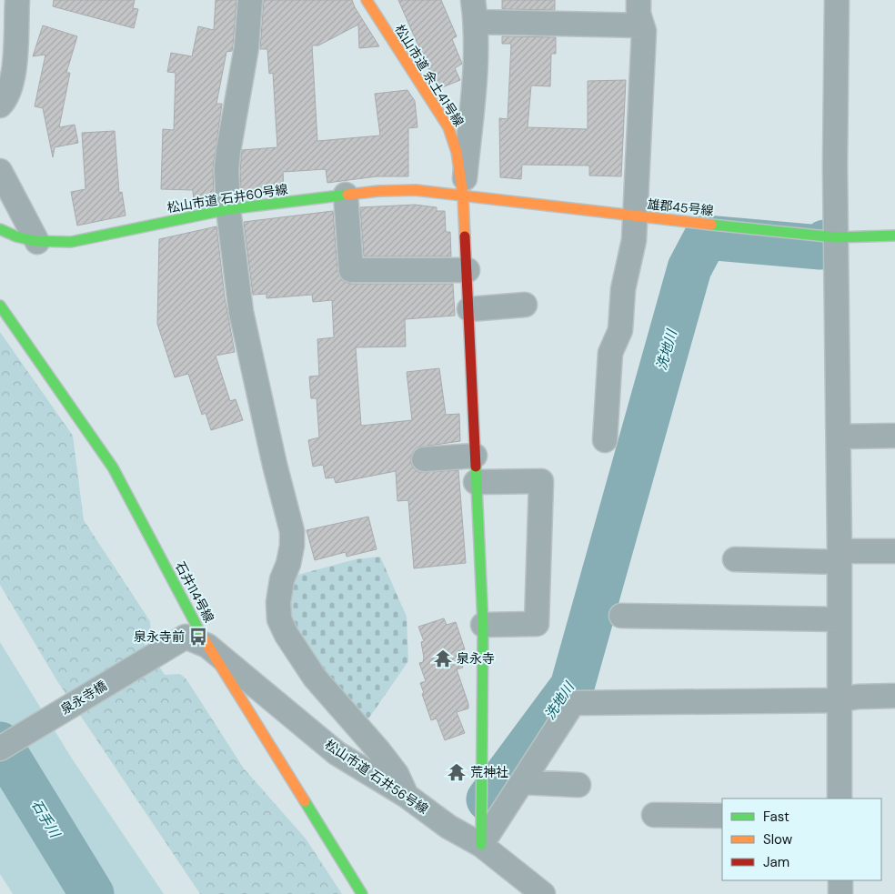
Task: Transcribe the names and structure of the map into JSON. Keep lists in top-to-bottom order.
{
  "streets": {
    "street": [
      "松山市道 余土41号線",
      "松山市道 石井60号線",
      "雄郡45号線",
      "石井114号線",
      "泉永寺橋",
      "松山市道 石井56号線"
    ]
  },
  "crossings": [
    ["松山市道 余土41号線", "松山市道 石井60号線"],
    ["松山市道 余土41号線", "雄郡45号線"],
    ["松山市道 余土41号線", "松山市道 石井56号線"],
    ["松山市道 石井60号線", "雄郡45号線"],
    ["石井114号線", "松山市道 石井56号線"],
    ["泉永寺橋", "松山市道 石井56号線"]
  ],
  "water": ["洗地川", "石手川"],
  "places": {
    "bus stop": ["泉永寺前"],
    "temple": ["泉永寺", "荒神社"]
  },
  "legend": ["Fast", "Slow", "Jam"]
}
